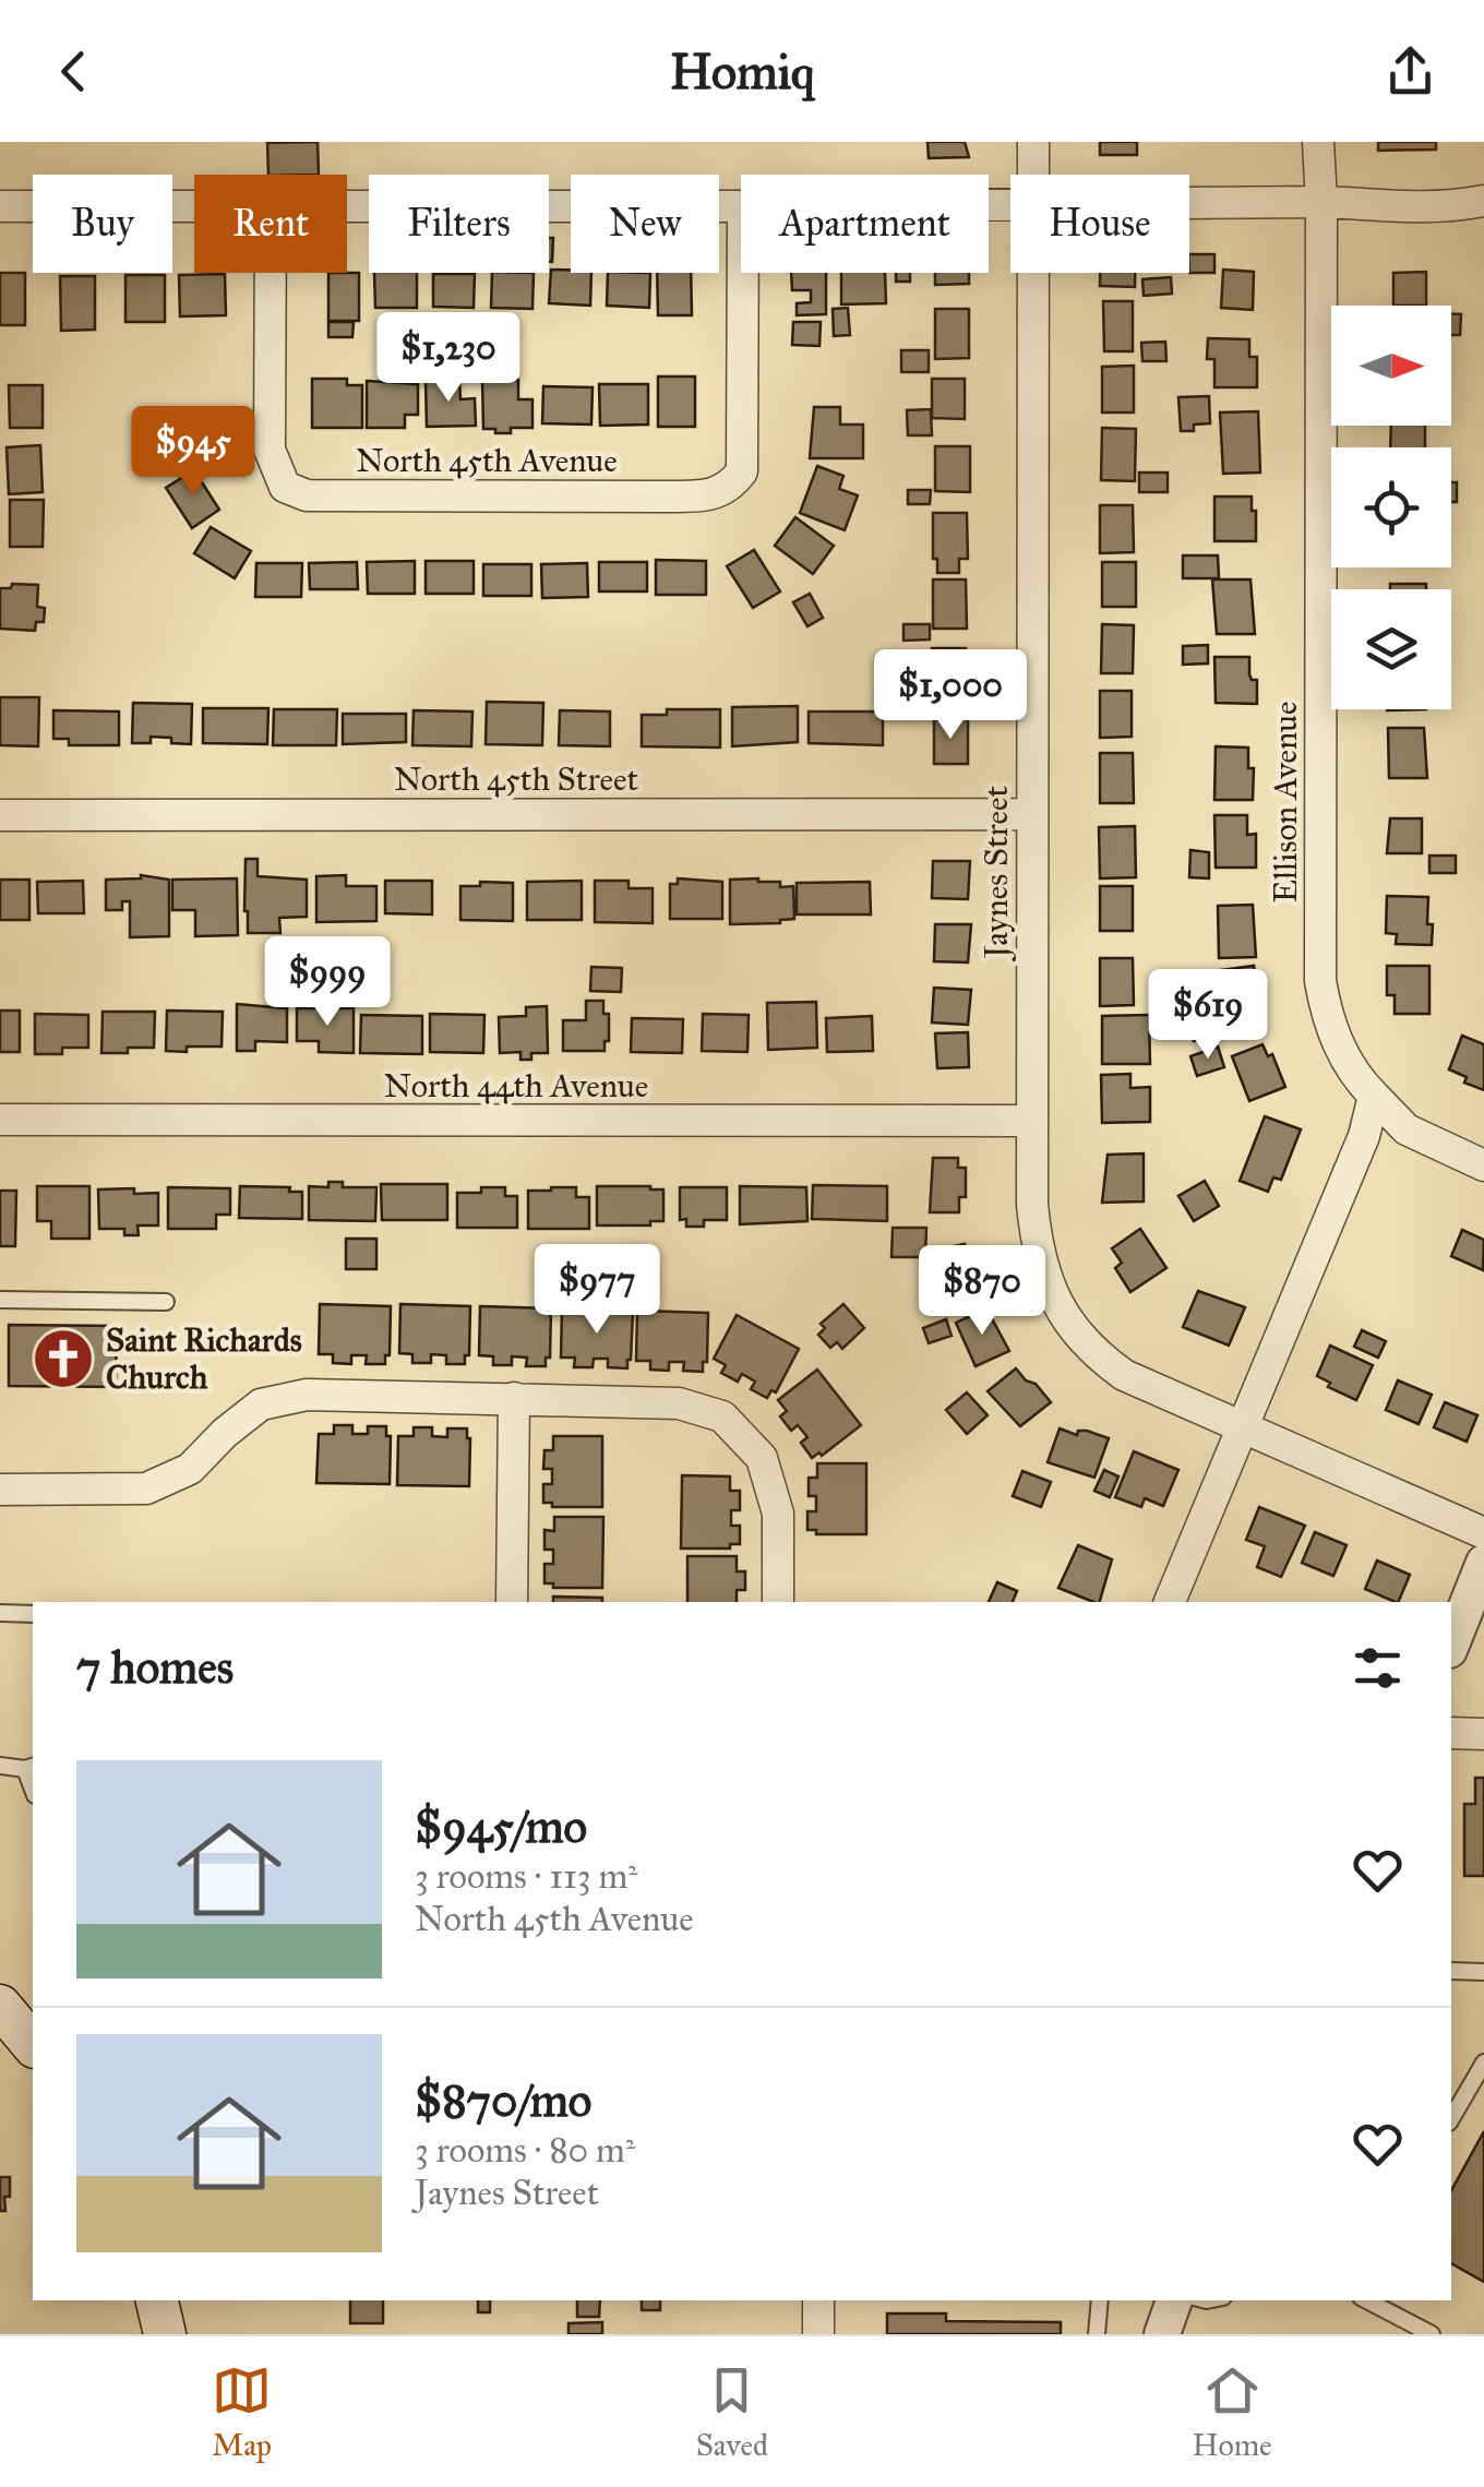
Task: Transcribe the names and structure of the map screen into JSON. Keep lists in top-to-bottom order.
{
  "streets": {
    "street": [
      "North 45th Avenue",
      "North 45th Street",
      "Ellison Avenue",
      "Jaynes Street",
      "North 44th Avenue"
    ]
  },
  "crossings": [
    ["North 45th Street", "Jaynes Street"],
    ["Jaynes Street", "North 44th Avenue"]
  ],
  "places": {
    "church": ["Saint Richards Church"]
  },
  "north": "right",
  "page": {
    "header": "Homiq",
    "chip": [
      "Buy",
      "Rent",
      "Filters",
      "New",
      "Apartment",
      "House"
    ],
    "price": [
      "$1,230",
      "$945",
      "$1,000",
      "$999",
      "$619",
      "$977",
      "$870"
    ],
    "heading": "7 homes",
    "list": [
      {
        "name": "$945/mo",
        "note": "3 rooms · 113 m² · North 45th Avenue"
      },
      {
        "name": "$870/mo",
        "note": "3 rooms · 80 m² · Jaynes Street"
      }
    ],
    "tabs": ["Map", "Saved", "Home"]
  }
}
